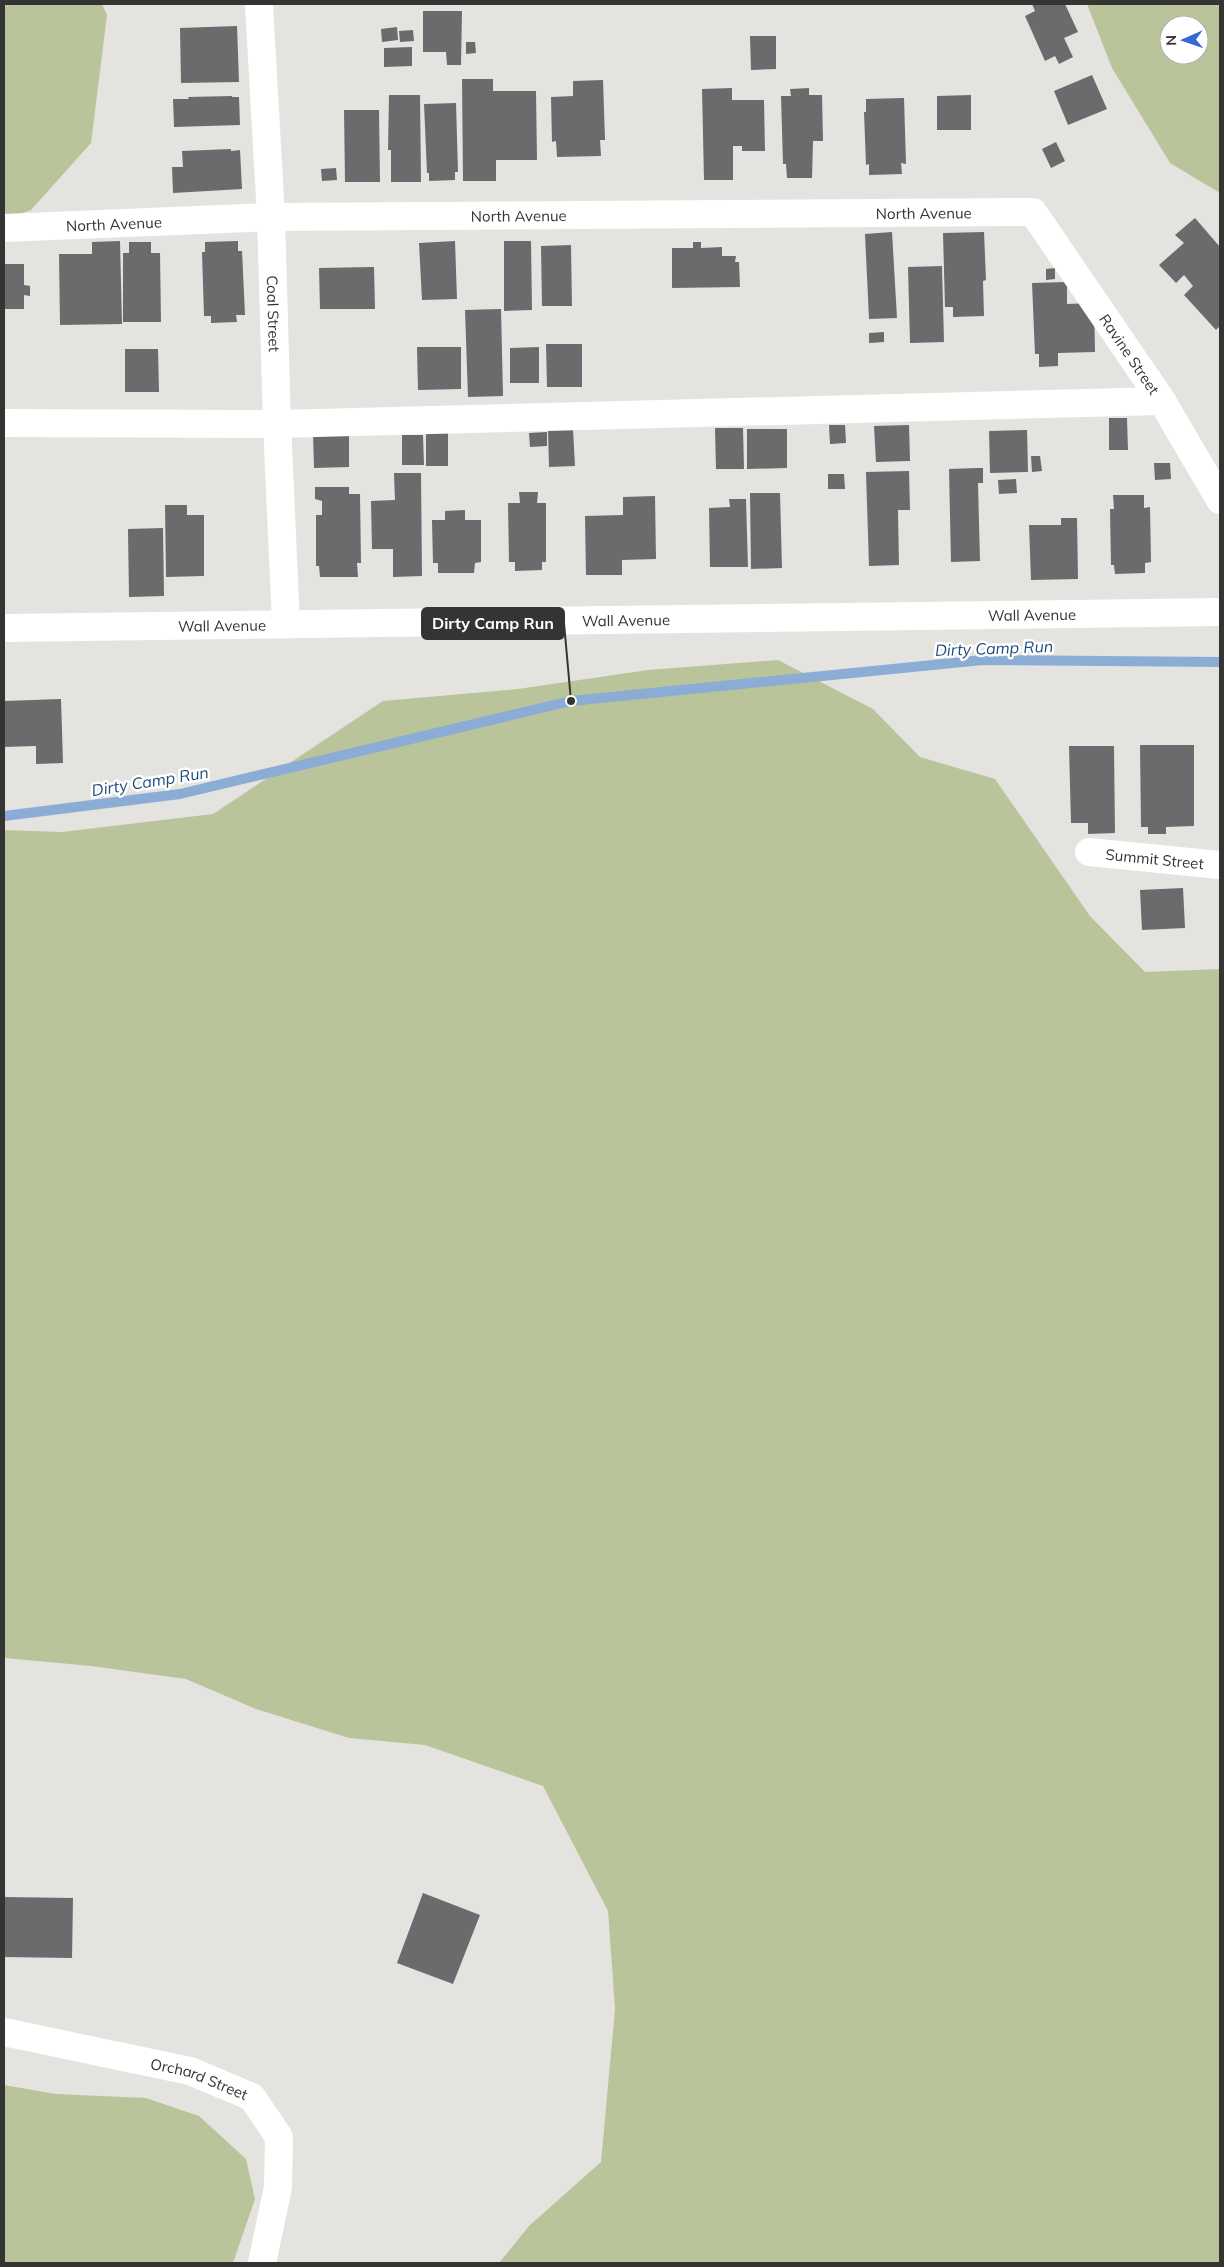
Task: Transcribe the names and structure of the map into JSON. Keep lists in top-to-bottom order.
{
  "streets": {
    "street": [
      "North Avenue",
      "Coal Street",
      "Ravine Street",
      "Wall Avenue",
      "Summit Street",
      "Orchard Street"
    ]
  },
  "crossings": [
    ["North Avenue", "Coal Street"],
    ["North Avenue", "Ravine Street"],
    ["Coal Street", "Wall Avenue"]
  ],
  "water": ["Dirty Camp Run"],
  "places": ["Dirty Camp Run"],
  "north": "left"
}
